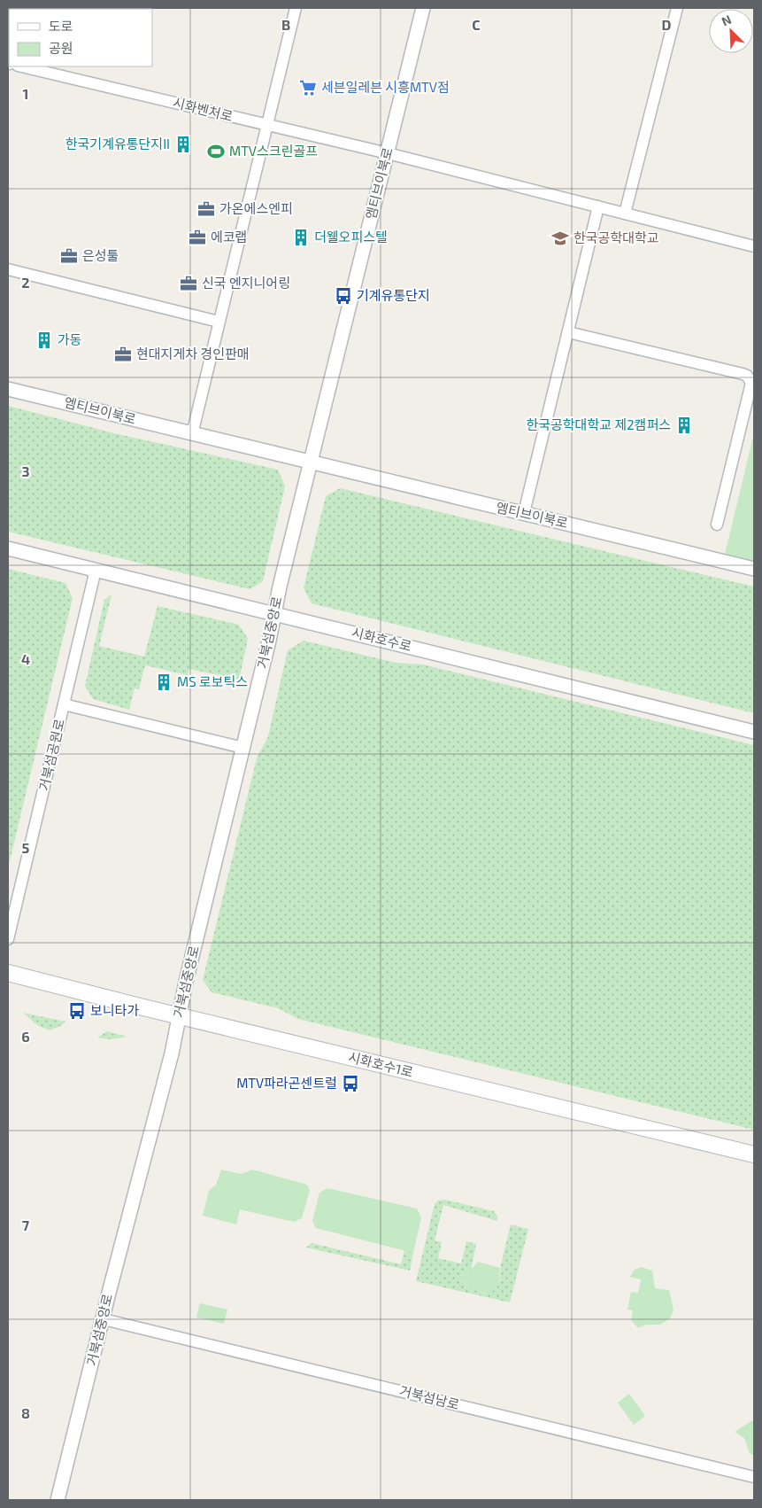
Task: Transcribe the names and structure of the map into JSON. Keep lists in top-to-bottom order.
{
  "streets": {
    "main road": ["시화호수1로"],
    "street": [
      "시화벤처로",
      "엠티브이북로",
      "거북섬중앙로",
      "시화호수로",
      "거북섬공원로",
      "거북섬남로"
    ]
  },
  "crossings": [
    ["시화벤처로", "엠티브이북로"],
    ["엠티브이북로", "거북섬중앙로"],
    ["거북섬중앙로", "시화호수로"],
    ["거북섬중앙로", "시화호수1로"],
    ["거북섬중앙로", "거북섬남로"],
    ["시화호수로", "거북섬공원로"]
  ],
  "places": {
    "supermarket": ["세븐일레븐 시흥MTV점"],
    "building": [
      "한국기계유통단지II",
      "더웰오피스텔",
      "가동",
      "한국공학대학교 제2캠퍼스",
      "MS 로보틱스"
    ],
    "sports": ["MTV스크린골프"],
    "office": [
      "가온에스엔피",
      "에코랩",
      "은성툴",
      "신국 엔지니어링",
      "현대지게차 경인판매"
    ],
    "school or university": ["한국공학대학교"],
    "bus stop": ["기계유통단지", "보니타가", "MTV파라곤센트럴"]
  },
  "legend": ["도로", "공원"],
  "north": "top left",
  "grid": {
    "columns": ["B", "C", "D"],
    "rows": [
      "1",
      "2",
      "3",
      "4",
      "5",
      "6",
      "7",
      "8"
    ]
  }
}
